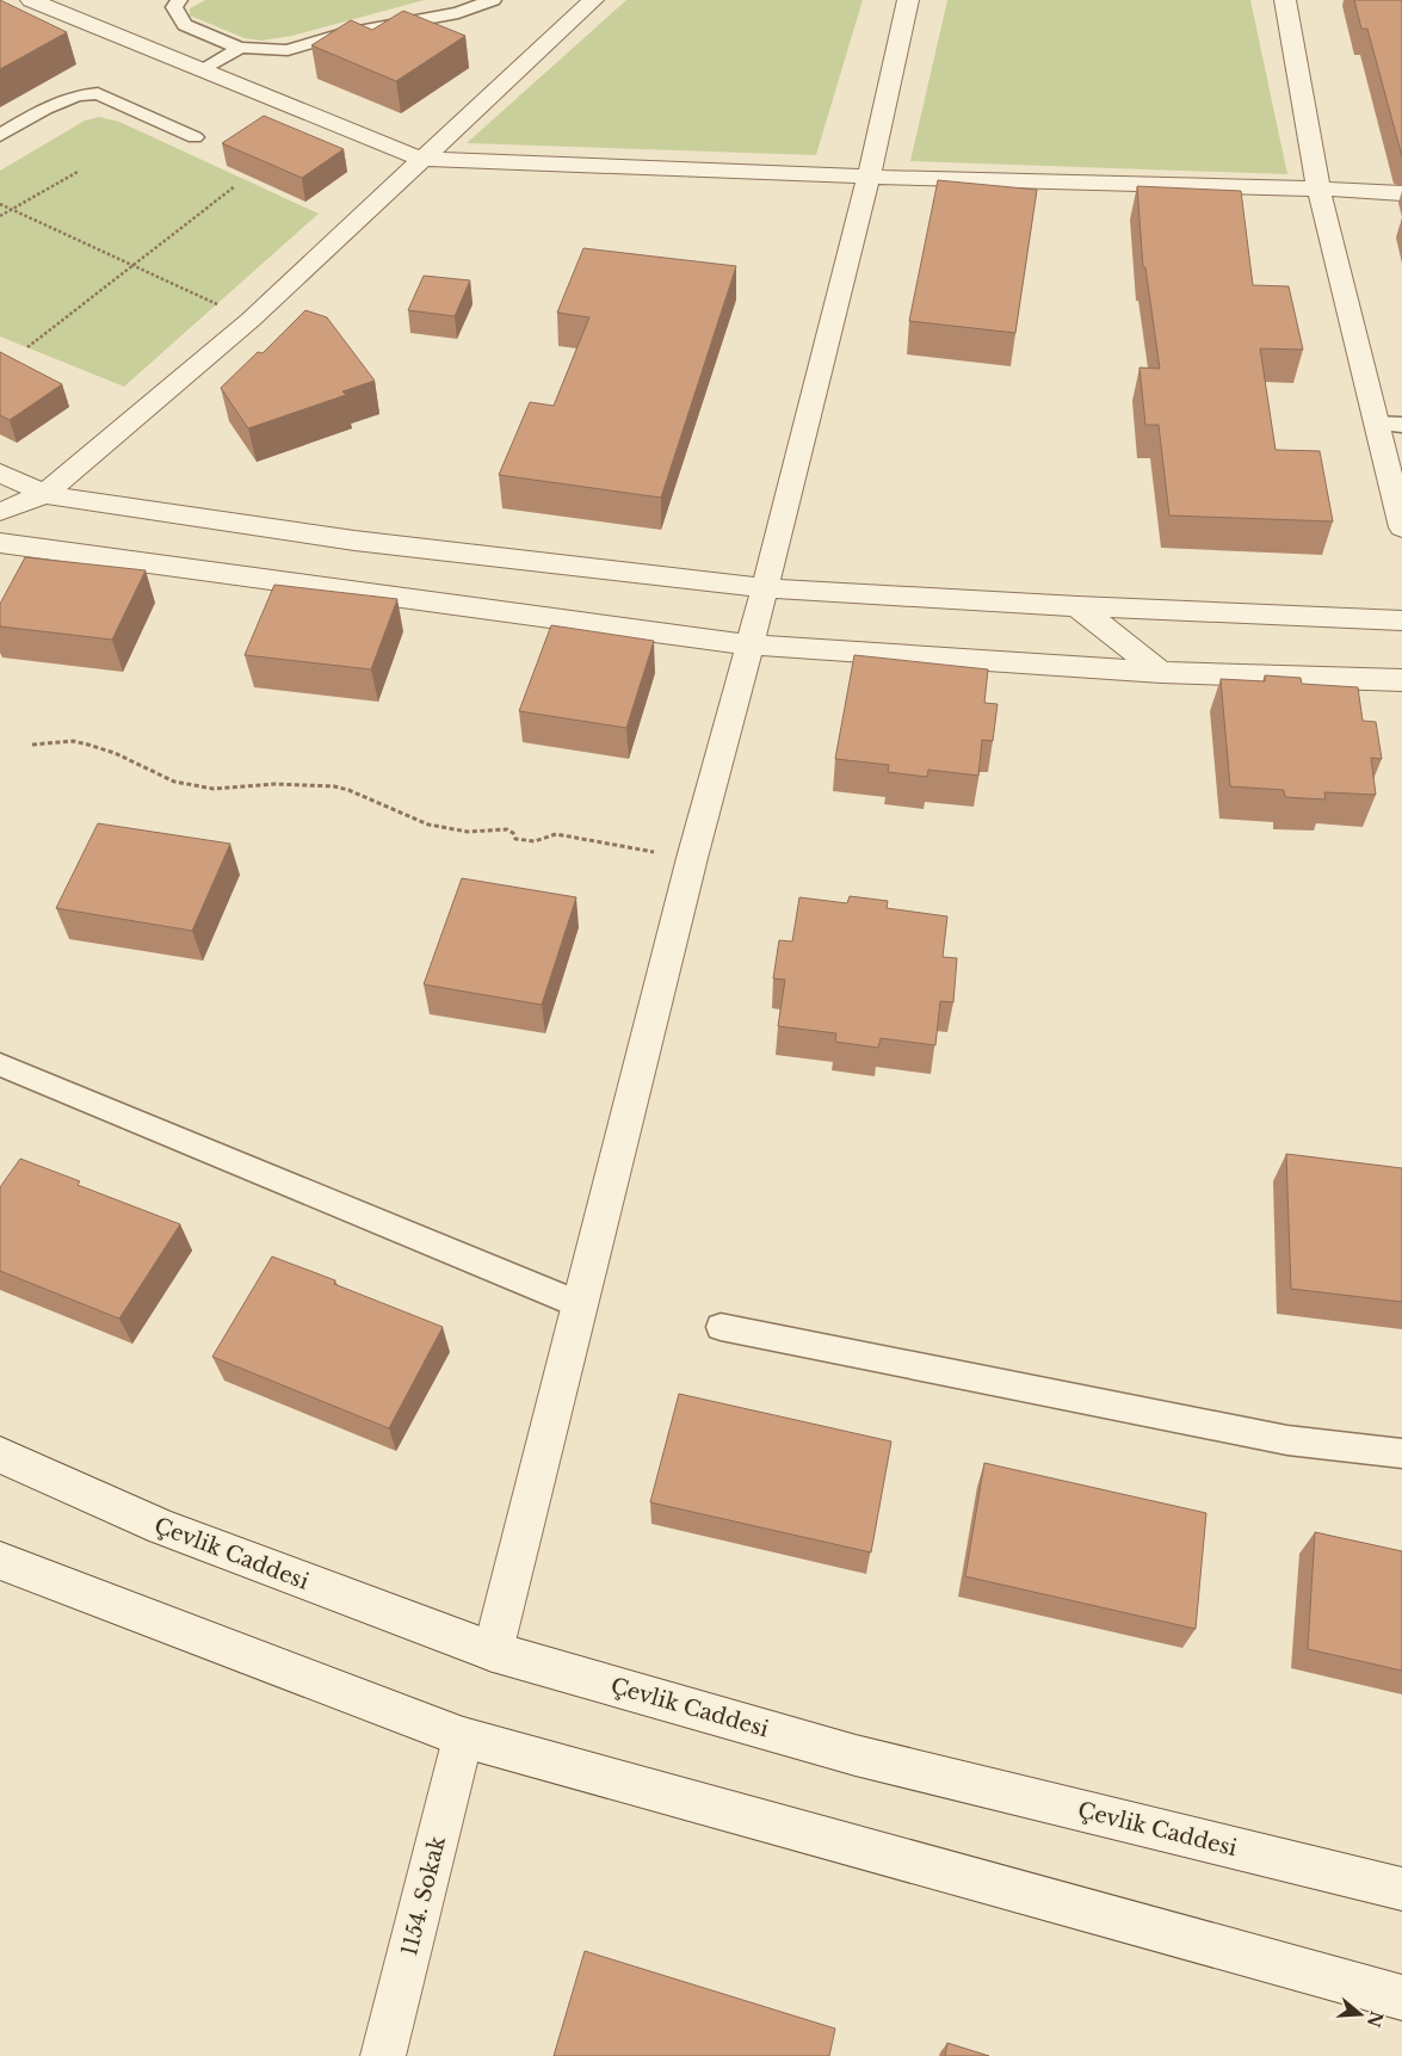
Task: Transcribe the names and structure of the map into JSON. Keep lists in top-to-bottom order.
{
  "streets": {
    "street": ["Çevlik Caddesi", "1154. Sokak"]
  },
  "north": "right"
}
